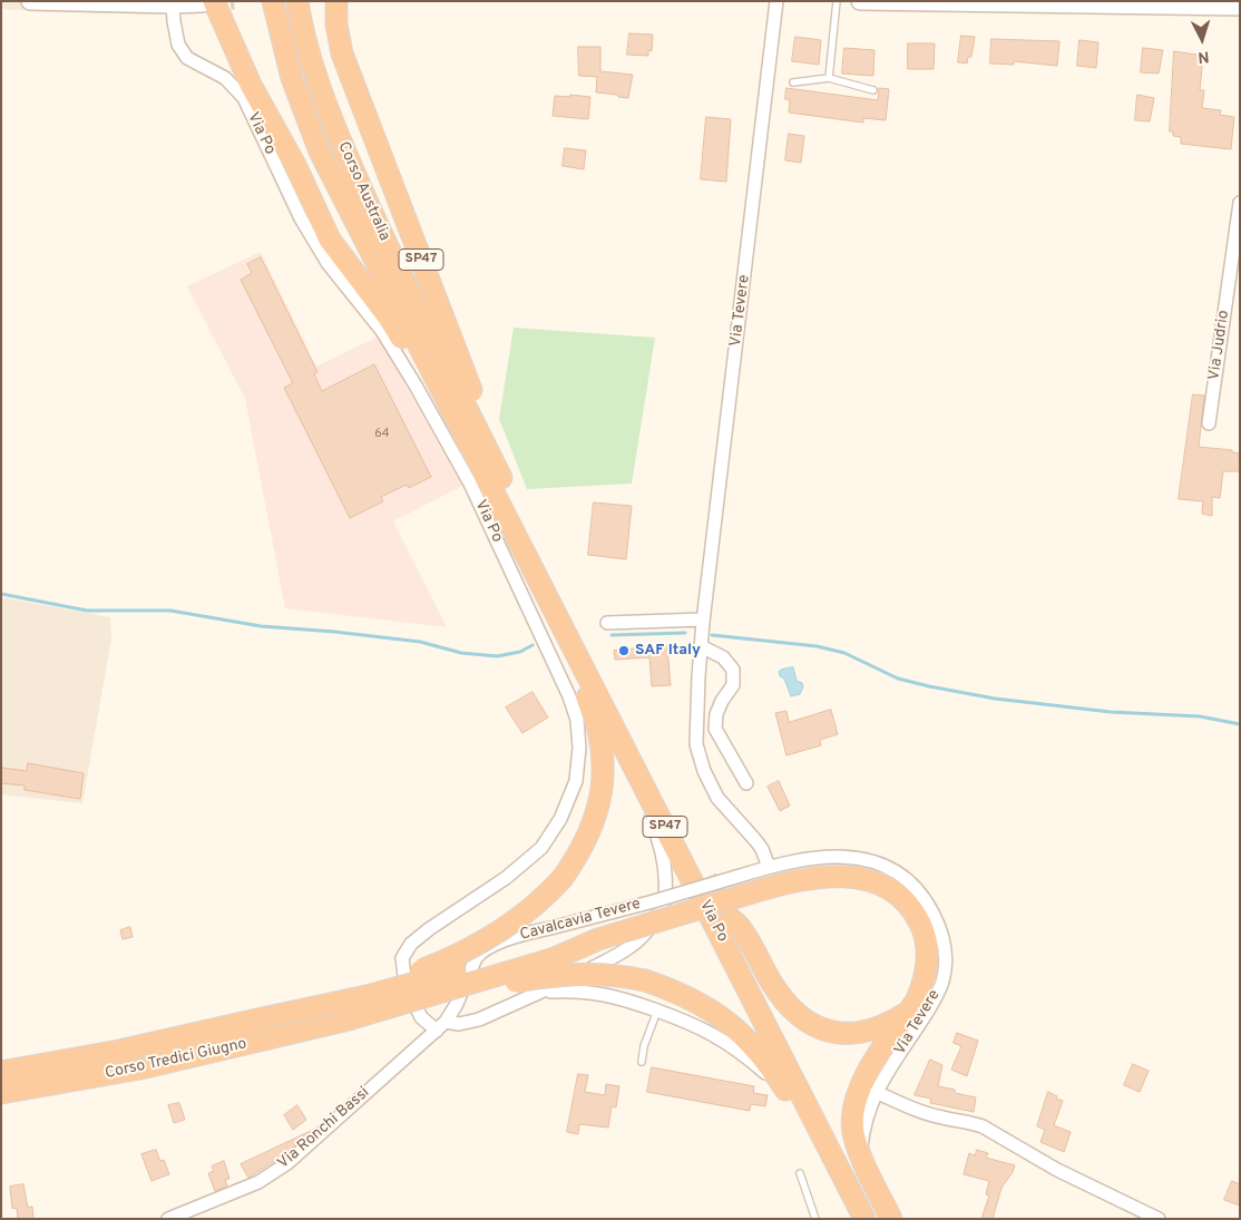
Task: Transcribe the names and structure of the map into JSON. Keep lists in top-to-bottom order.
{
  "streets": {
    "highway": [
      "Via Po",
      "Corso Australia",
      "SP47",
      "Corso Tredici Giugno"
    ],
    "street": [
      "Via Tevere",
      "Via Judrio",
      "Cavalcavia Tevere",
      "Via Ronchi Bassi"
    ]
  },
  "crossings": [
    ["Via Po", "Corso Australia"],
    ["Via Po", "SP47"],
    ["Via Po", "Cavalcavia Tevere"],
    ["Via Po", "Via Ronchi Bassi"],
    ["Corso Australia", "SP47"],
    ["Via Tevere", "Cavalcavia Tevere"],
    ["Cavalcavia Tevere", "Via Ronchi Bassi"]
  ],
  "places": ["SAF Italy"],
  "house_numbers": ["64"],
  "north": "bottom"
}
